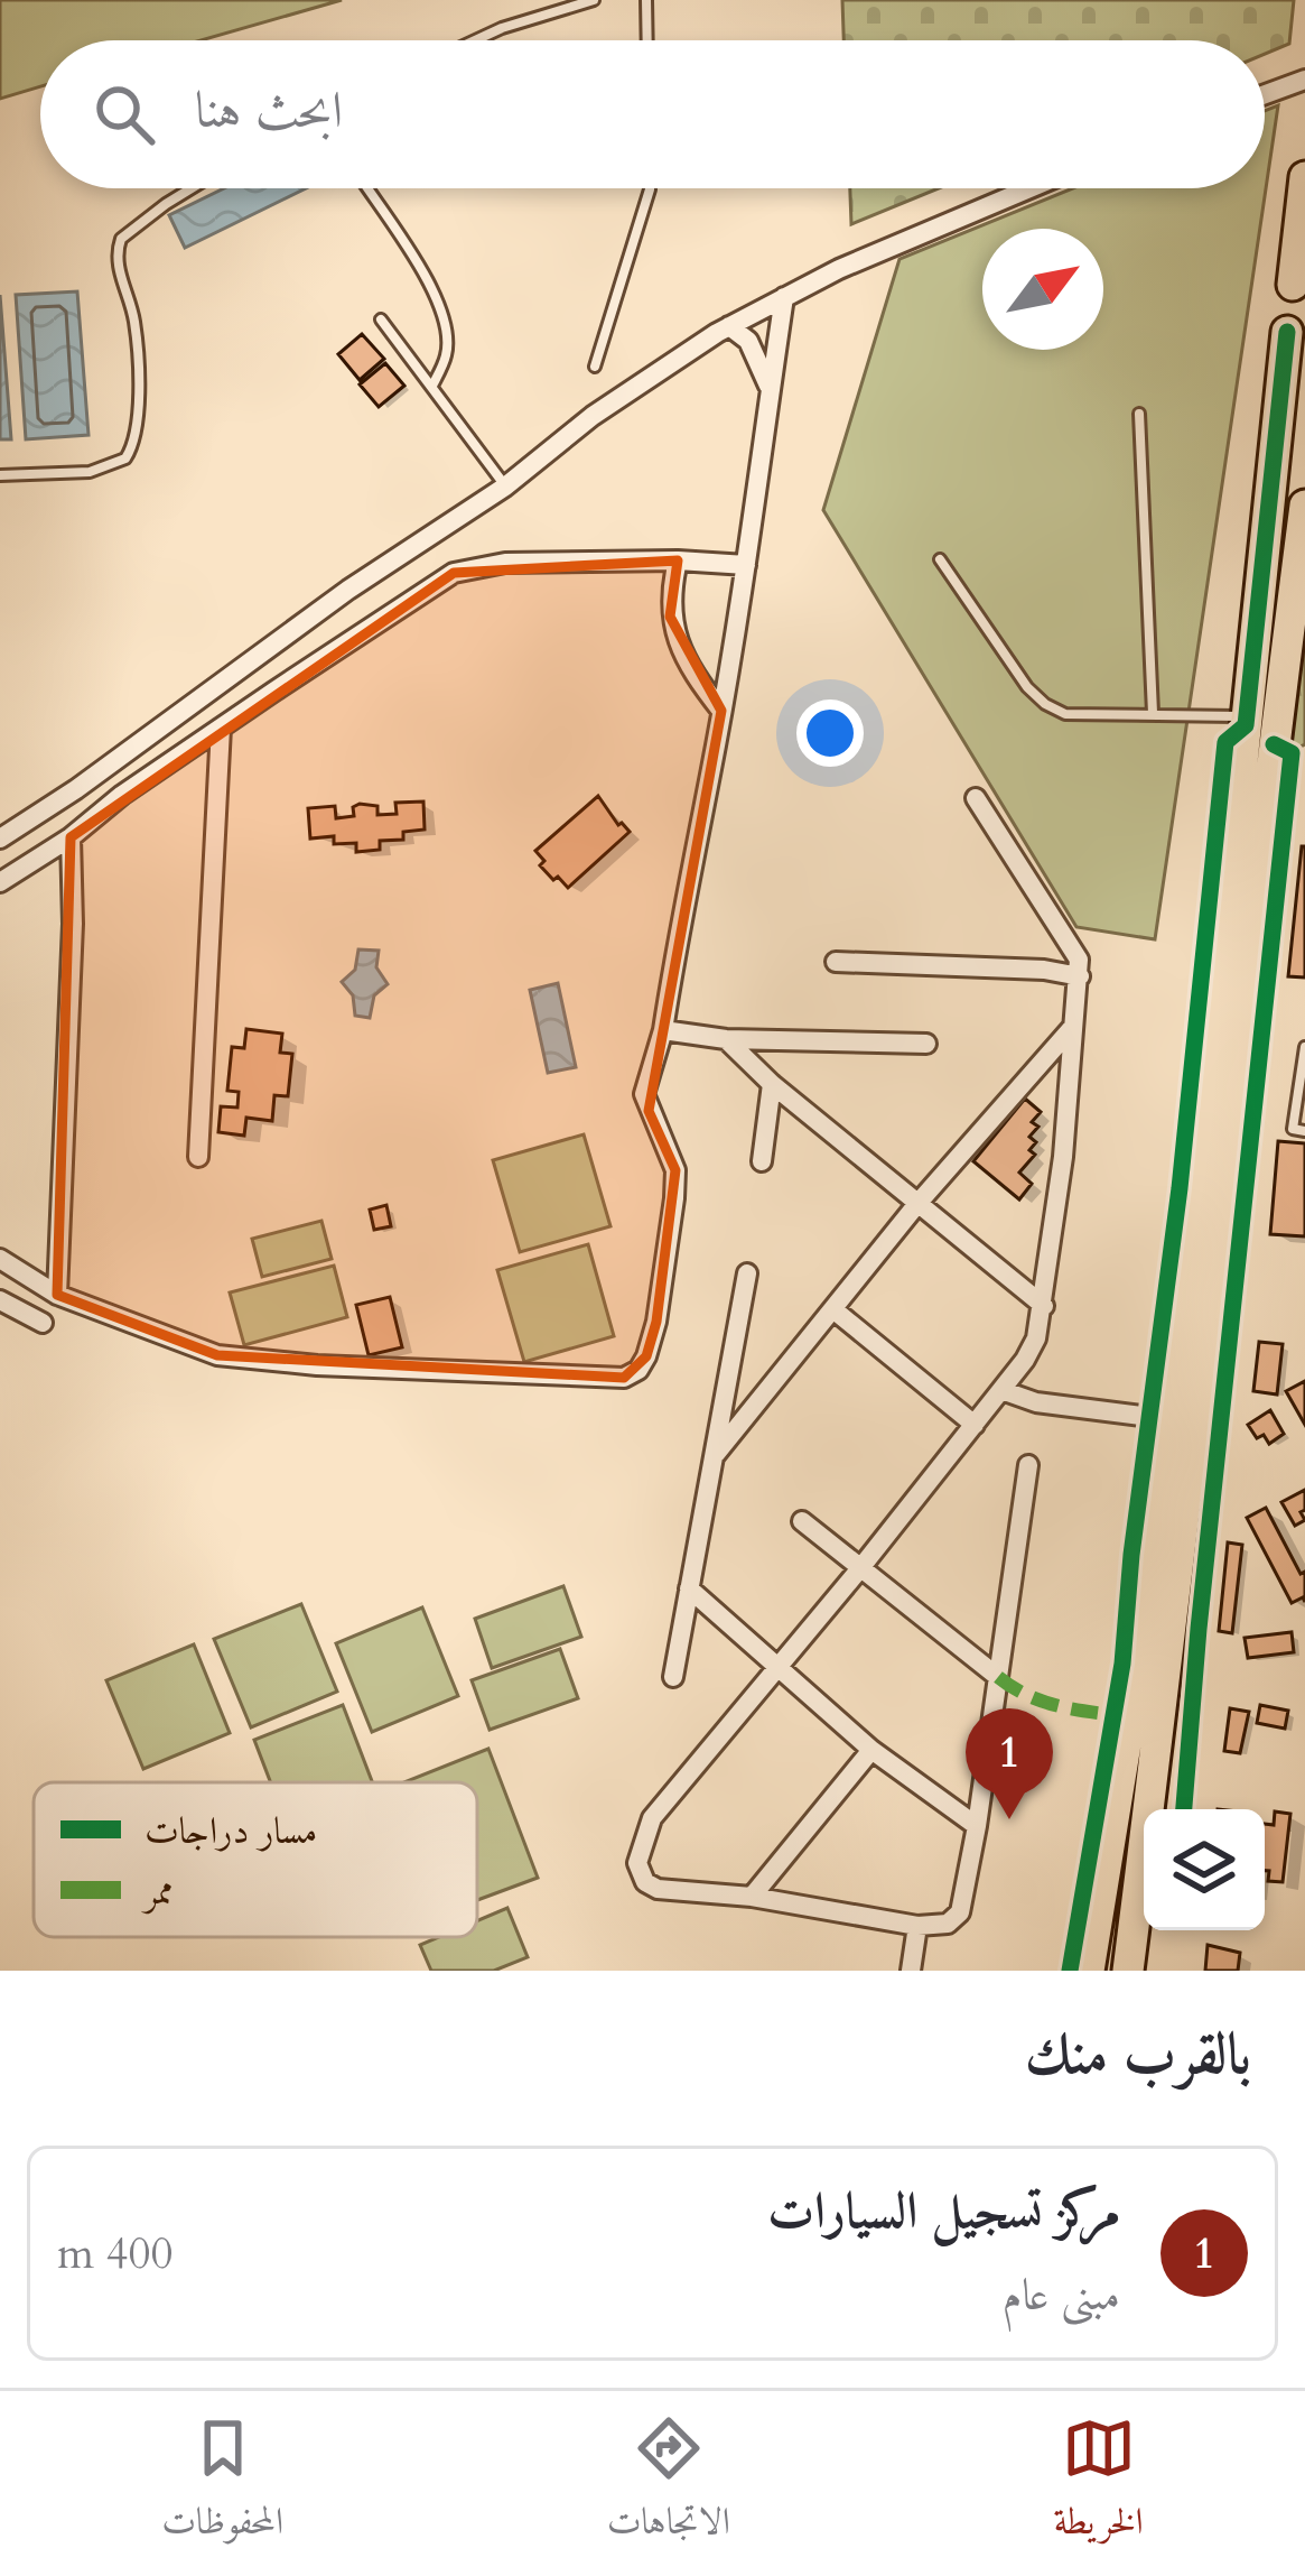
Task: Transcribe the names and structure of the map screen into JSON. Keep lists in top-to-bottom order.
{
  "legend": ["مسار دراجات", "ممر"],
  "north": "top right",
  "page": {
    "search": "ابحث هنا",
    "pins": "1",
    "heading": "بالقرب منك",
    "list": [
      {
        "mark": "1",
        "name": "مركز تسجيل السيارات",
        "note": "مبنى عام",
        "value": "400 m"
      }
    ],
    "nav": ["الخريطة", "الاتجاهات", "المحفوظات"]
  }
}
